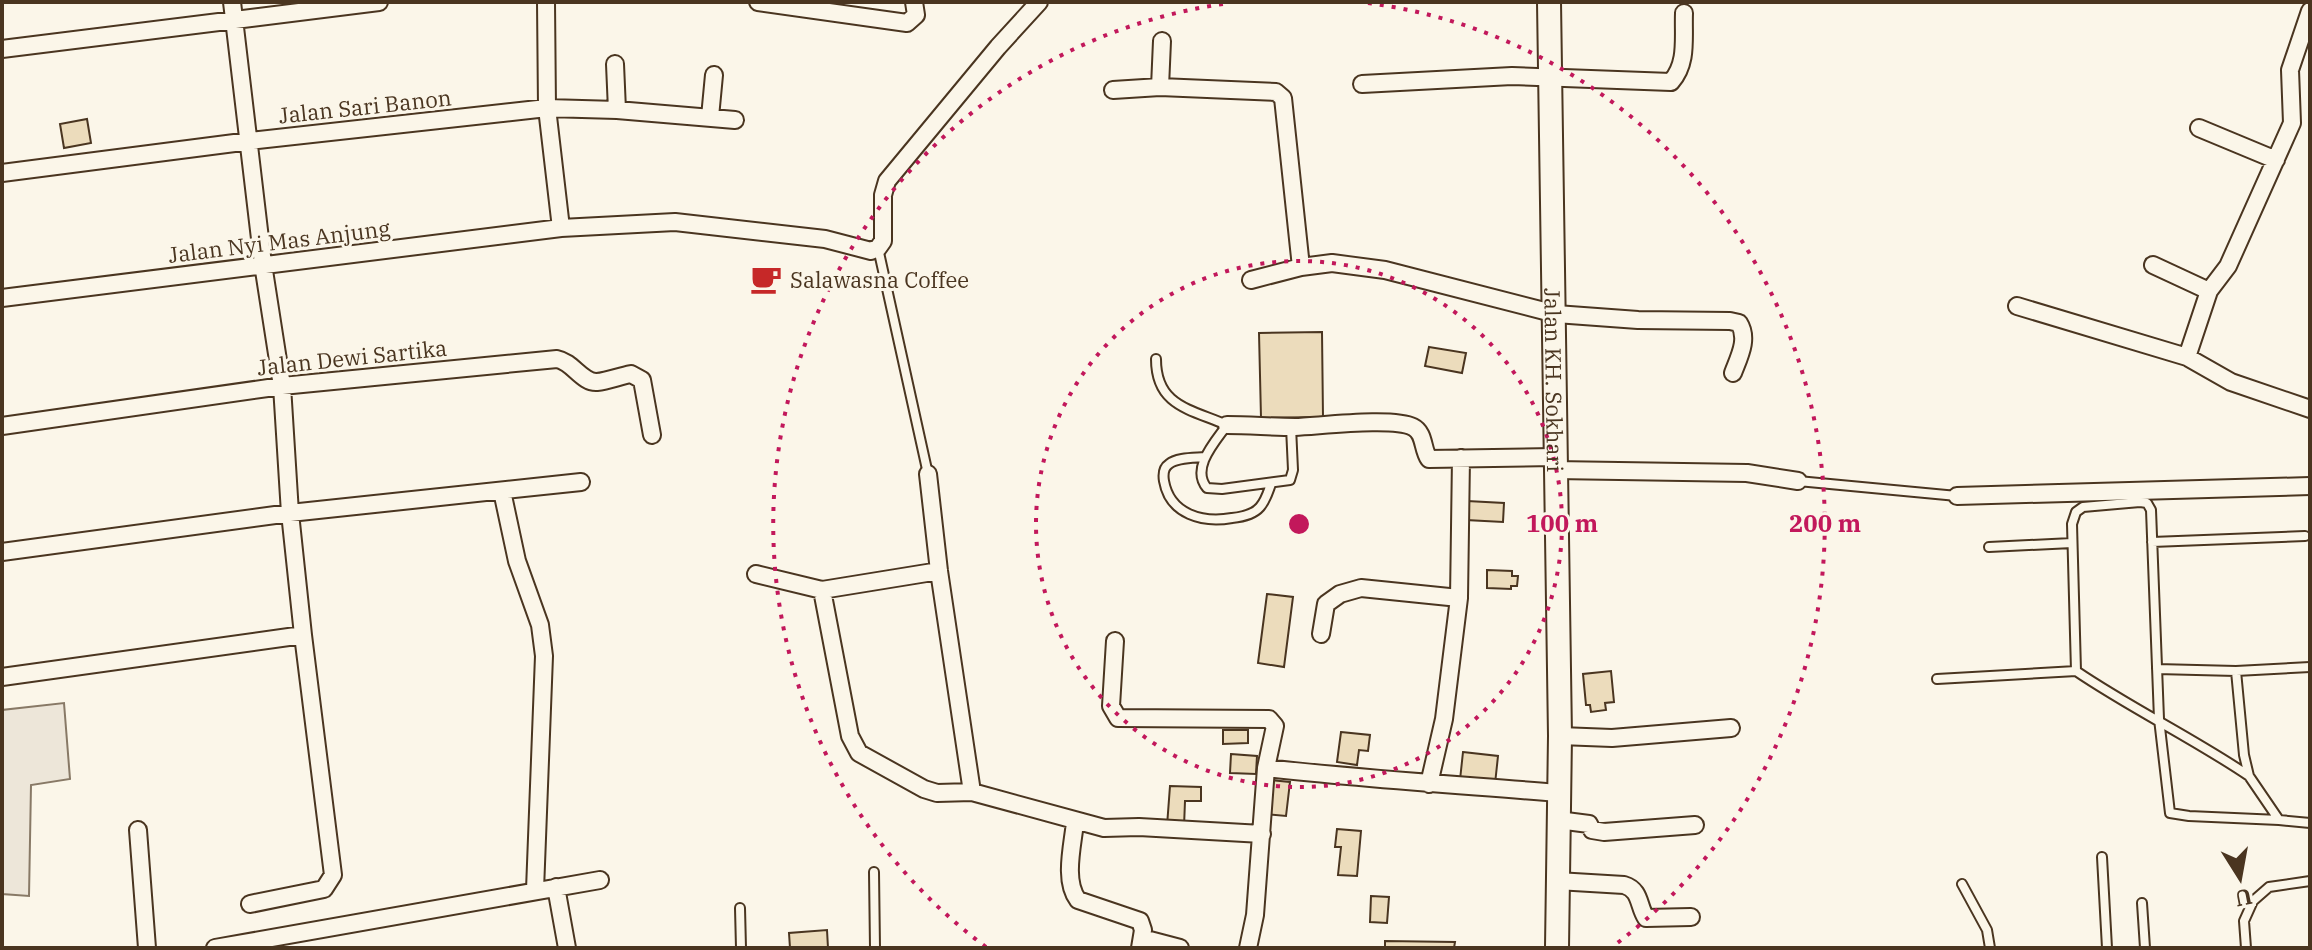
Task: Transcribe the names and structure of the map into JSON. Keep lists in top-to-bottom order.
{
  "streets": {
    "street": [
      "Jalan Sari Banon",
      "Jalan Nyi Mas Anjung",
      "Jalan Dewi Sartika",
      "Jalan KH. Sokhari"
    ]
  },
  "places": {
    "cafe": ["Salawasna Coffee"]
  },
  "north": "bottom",
  "rings": ["100 m", "200 m"]
}
